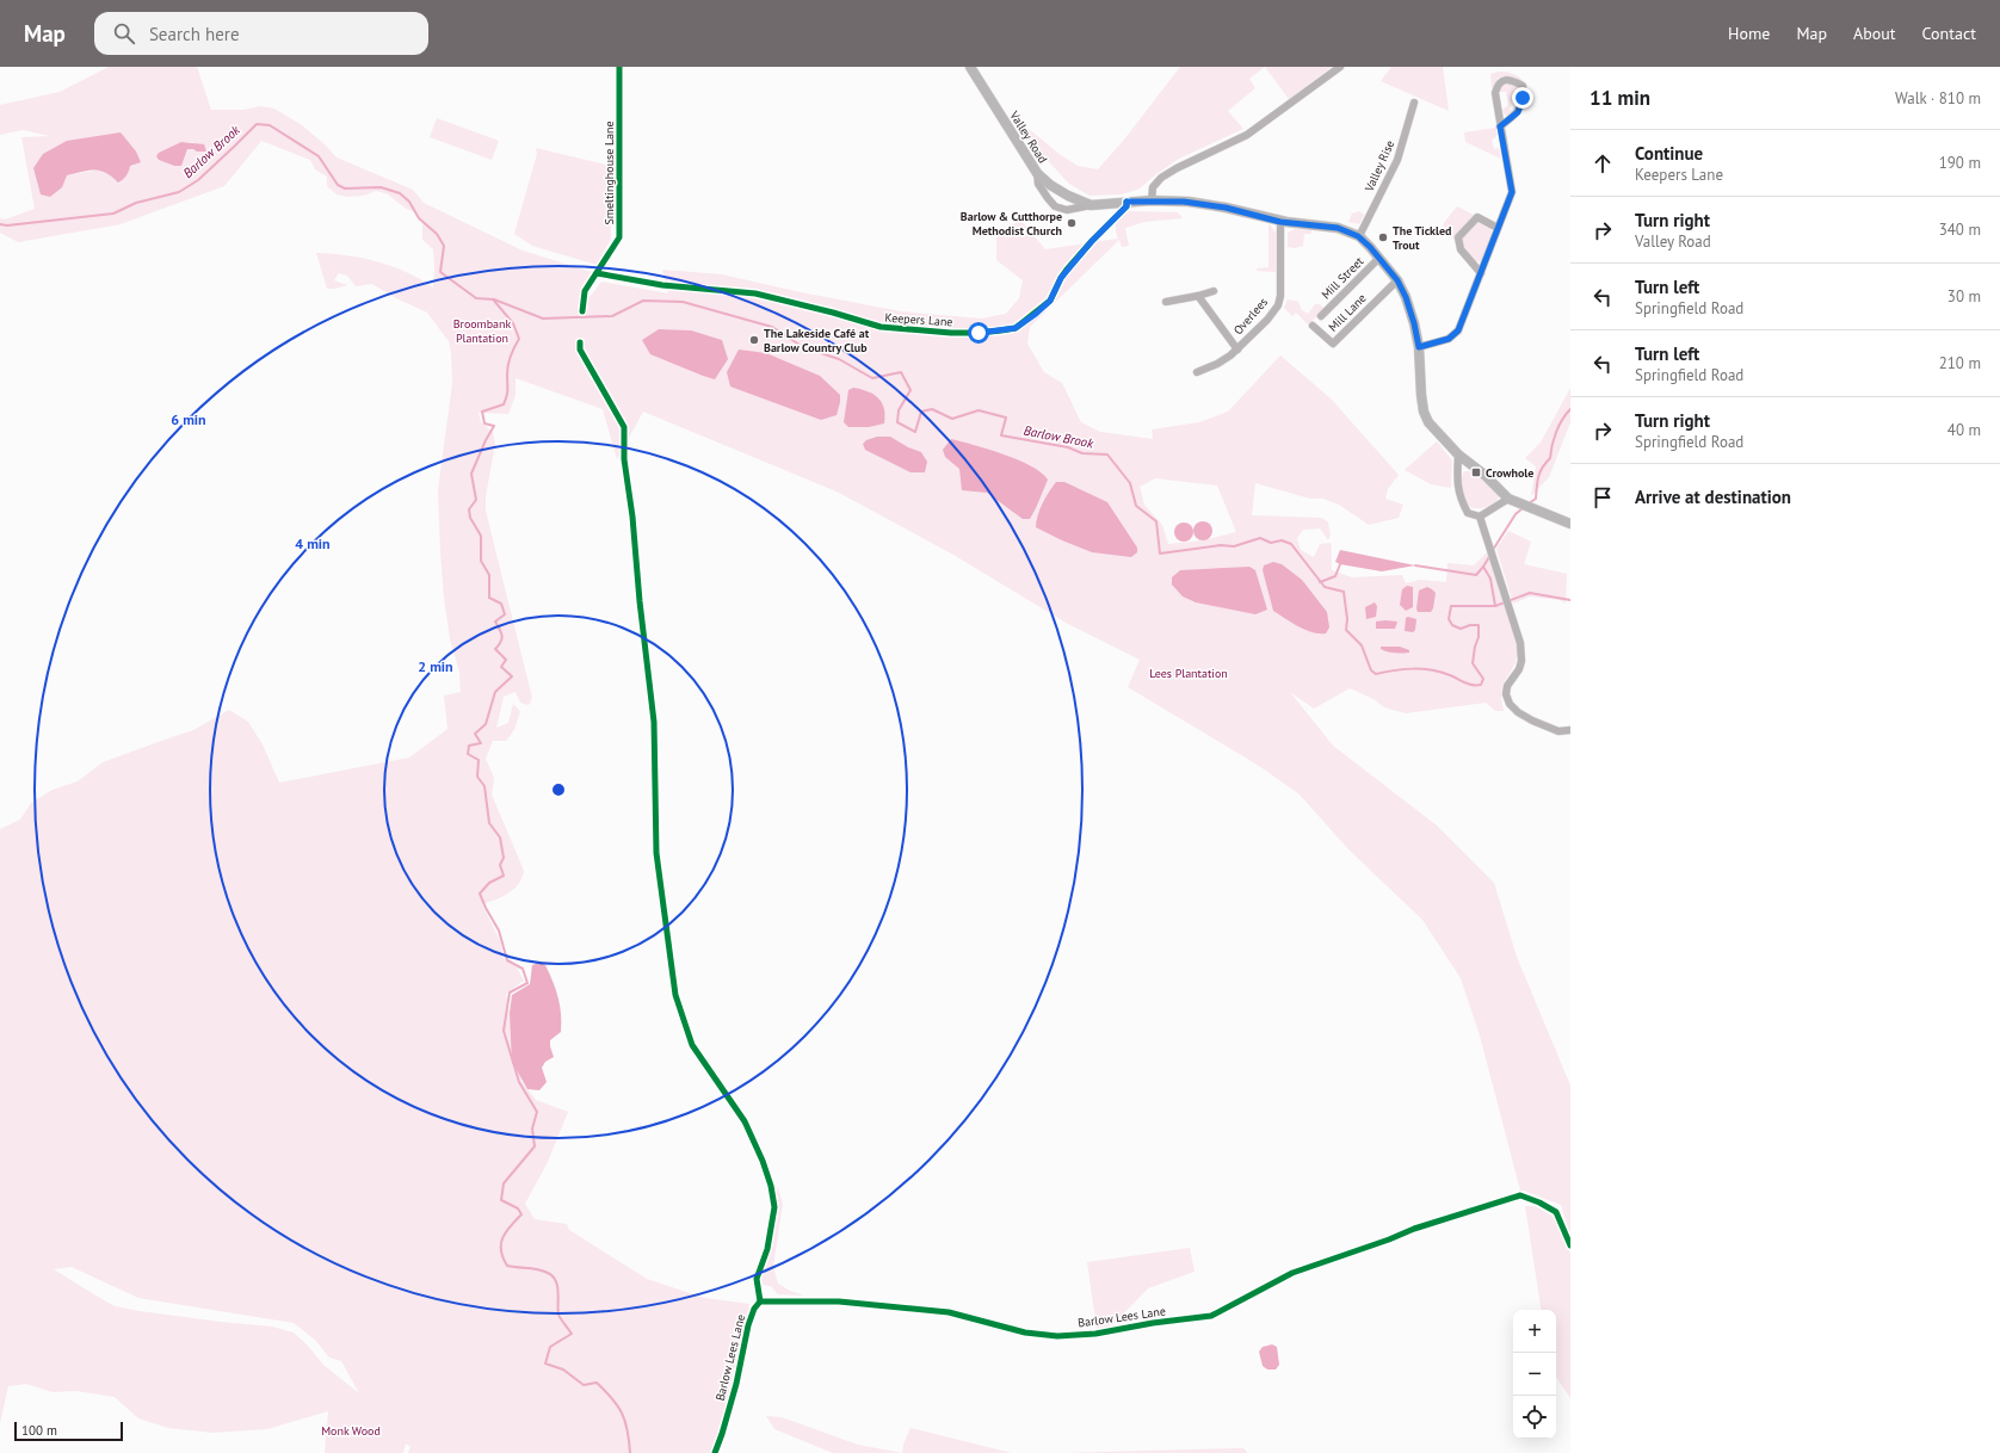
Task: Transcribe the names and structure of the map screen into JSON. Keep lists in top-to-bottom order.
{
  "streets": {
    "main road": ["Valley Road"],
    "street": [
      "Valley Rise",
      "Smeltinghouse Lane",
      "Mill Street",
      "Mill Lane",
      "Overlees",
      "Keepers Lane",
      "Barlow Lees Lane"
    ]
  },
  "crossings": [
    ["Valley Road", "Valley Rise"],
    ["Valley Road", "Mill Street"],
    ["Valley Road", "Mill Lane"],
    ["Valley Road", "Overlees"],
    ["Valley Road", "Keepers Lane"],
    ["Smeltinghouse Lane", "Keepers Lane"]
  ],
  "water": ["Barlow Brook"],
  "parks": ["Broombank Plantation", "Lees Plantation", "Monk Wood"],
  "places": {
    "other": ["Barlow & Cutthorpe Methodist Church", "The Tickled Trout", "The Lakeside Café at Barlow Country Club"],
    "transit": ["Crowhole"]
  },
  "scale_bar": "100 m",
  "page": {
    "header": "Map",
    "search": "Search here",
    "nav": [
      "Home",
      "Map",
      "About",
      "Contact"
    ],
    "heading": ["11 min", "Walk · 810 m"],
    "list": [
      ["Continue", "Keepers Lane", "190 m"],
      ["Turn right", "Valley Road", "340 m"],
      ["Turn left", "Springfield Road", "30 m"],
      ["Turn left", "Springfield Road", "210 m"],
      ["Turn right", "Springfield Road", "40 m"],
      "Arrive at destination"
    ],
    "map_buttons": ["+", "−"],
    "scale": "100 m"
  },
  "rings": ["6 min", "4 min", "2 min"]
}
